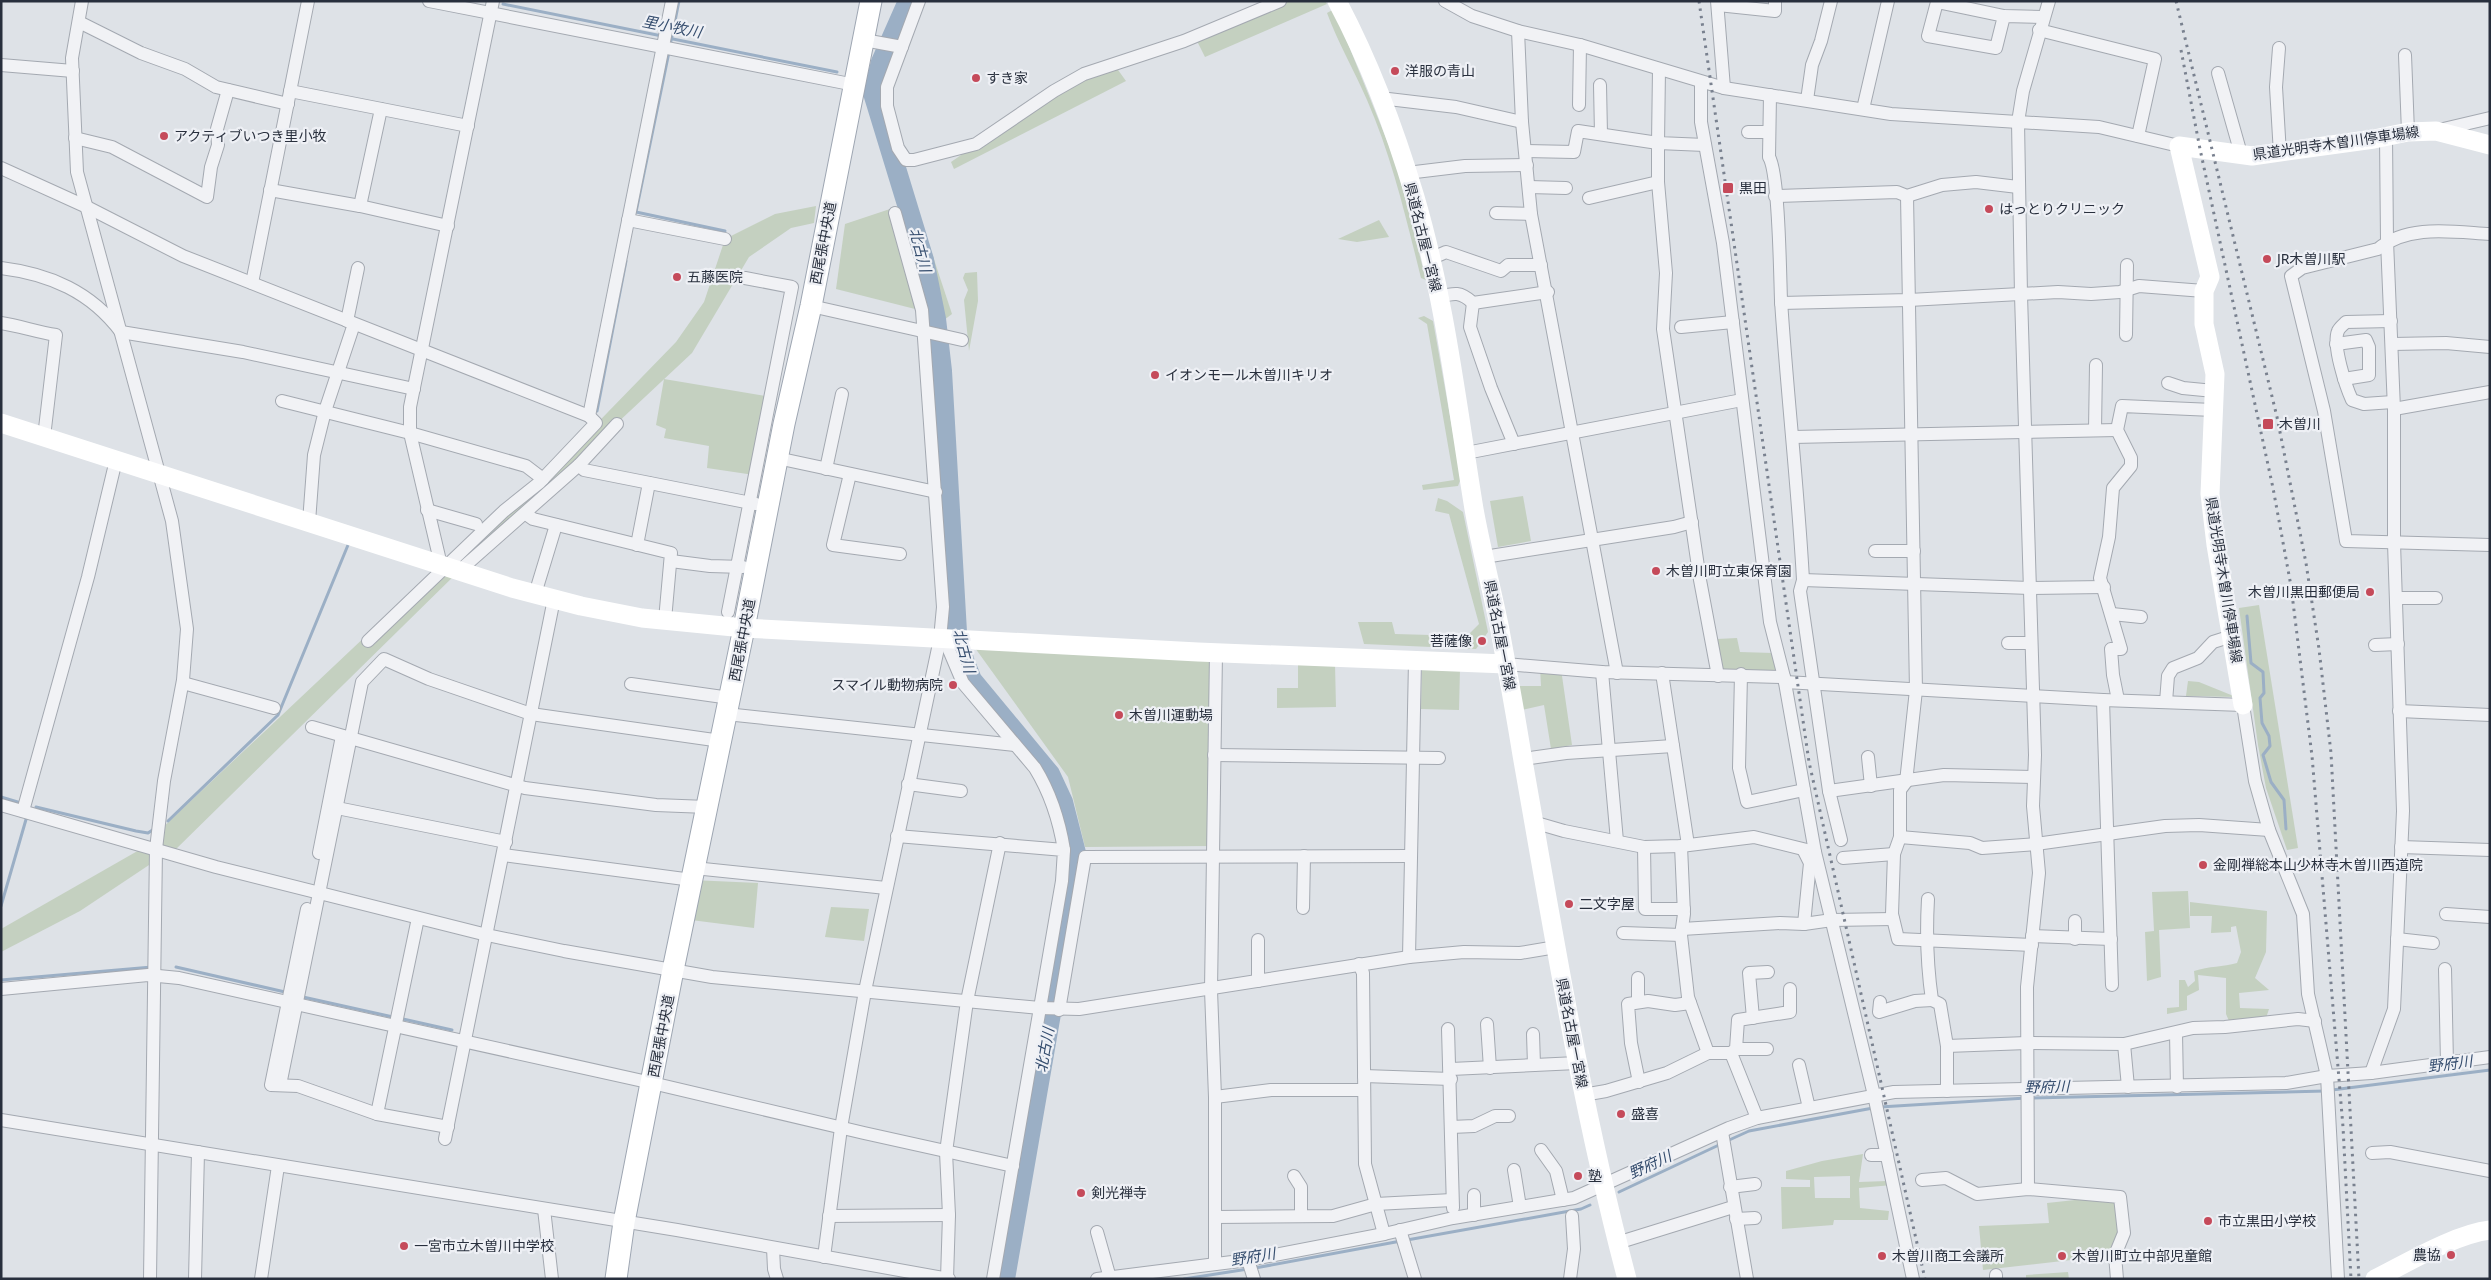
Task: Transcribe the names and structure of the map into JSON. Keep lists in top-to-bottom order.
{
  "streets": {
    "main road": ["県道光明寺木曽川停車場線", "県道名古屋一宮線", "西尾張中央道"]
  },
  "water": ["里小牧川", "北古川", "野府川"],
  "places": {
    "other": [
      "洋服の青山",
      "すき家",
      "アクティブいつき里小牧",
      "はっとりクリニック",
      "JR木曽川駅",
      "五藤医院",
      "イオンモール木曽川キリオ",
      "木曽川町立東保育園",
      "木曽川黒田郵便局",
      "菩薩像",
      "スマイル動物病院",
      "木曽川運動場",
      "金剛禅総本山少林寺木曽川西道院",
      "二文字屋",
      "盛喜",
      "塾",
      "剣光禅寺",
      "市立黒田小学校",
      "一宮市立木曽川中学校",
      "農協",
      "木曽川商工会議所",
      "木曽川町立中部児童館"
    ],
    "transit": ["黒田", "木曽川"]
  }
}
